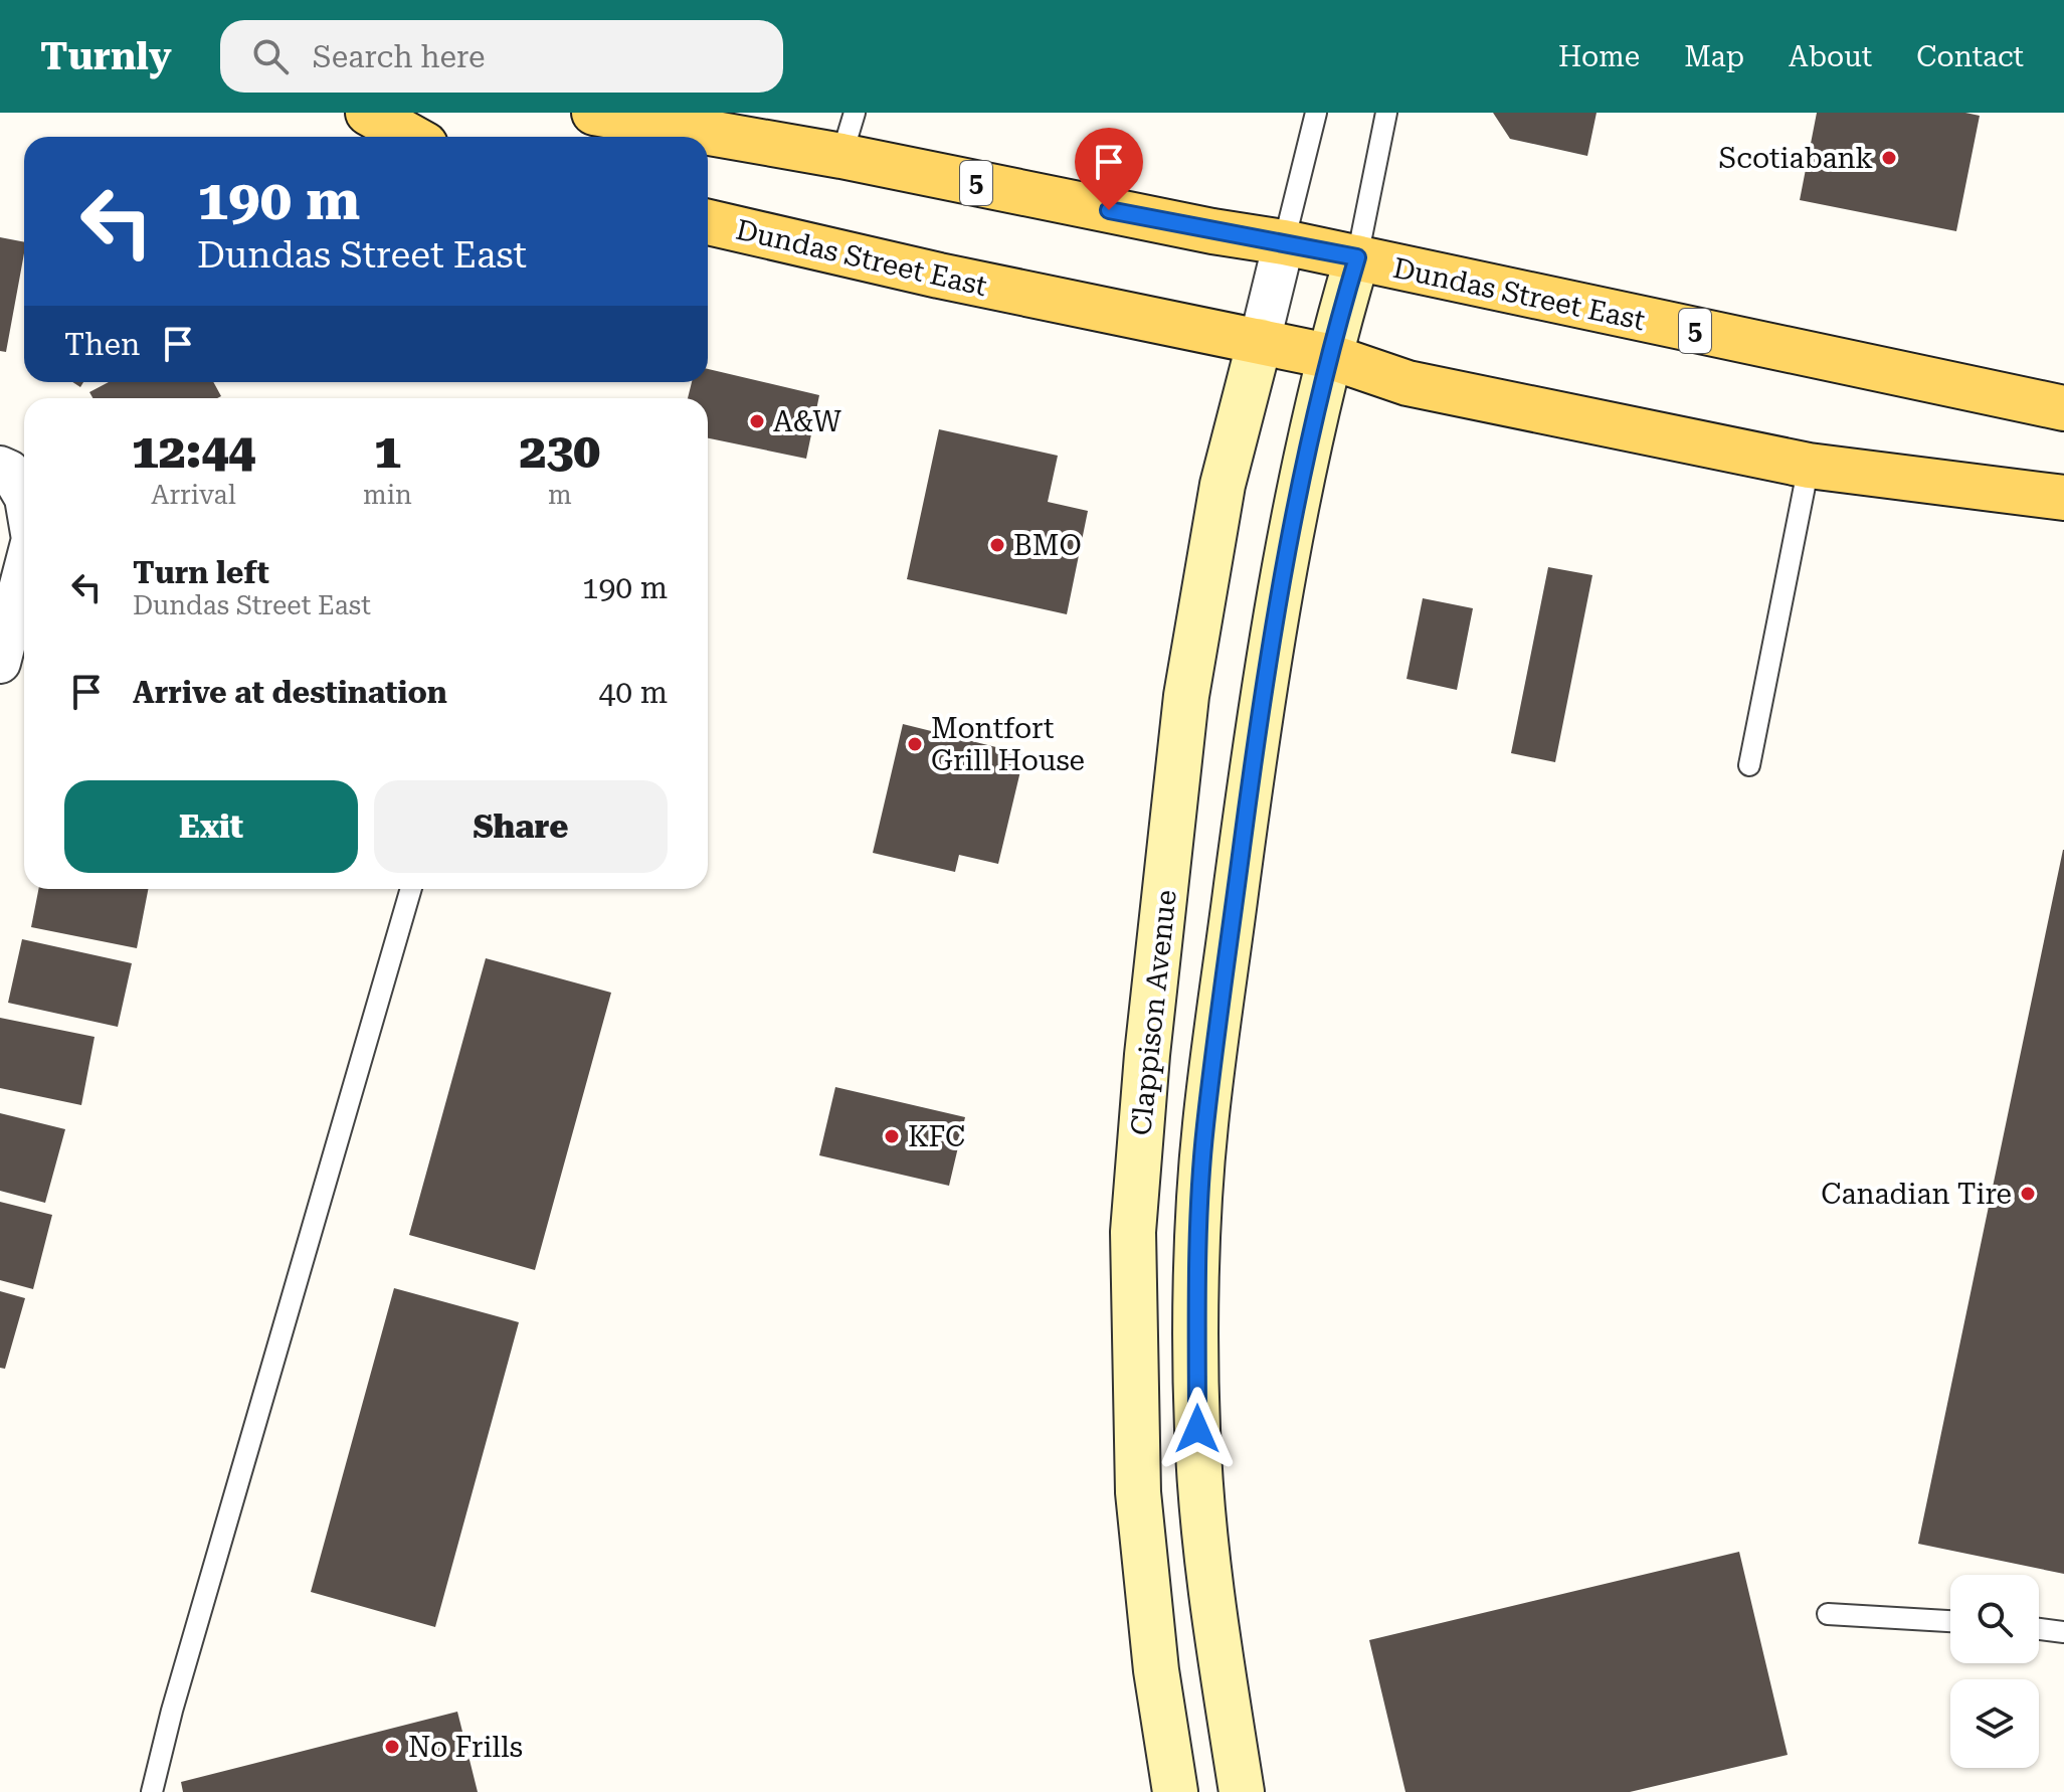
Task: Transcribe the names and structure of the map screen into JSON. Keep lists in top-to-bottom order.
{
  "streets": {
    "main road": ["5", "Dundas Street East", "Clappison Avenue"]
  },
  "crossings": [
    ["Dundas Street East", "Clappison Avenue"]
  ],
  "places": [
    "Scotiabank",
    "A&W",
    "BMO",
    "Montfort Grill House",
    "KFC",
    "Canadian Tire",
    "No Frills"
  ],
  "page": {
    "header": "Turnly",
    "search": "Search here",
    "nav": [
      "Home",
      "Map",
      "About",
      "Contact"
    ],
    "turn": ["190 m", "Dundas Street East"],
    "then": "Then",
    "eta": [
      "12:44",
      "Arrival",
      "1",
      "min",
      "230",
      "m"
    ],
    "list": [
      {
        "name": "Turn left",
        "note": "Dundas Street East",
        "value": "190 m"
      },
      {
        "name": "Arrive at destination",
        "value": "40 m"
      }
    ],
    "buttons": ["Exit", "Share"]
  }
}
